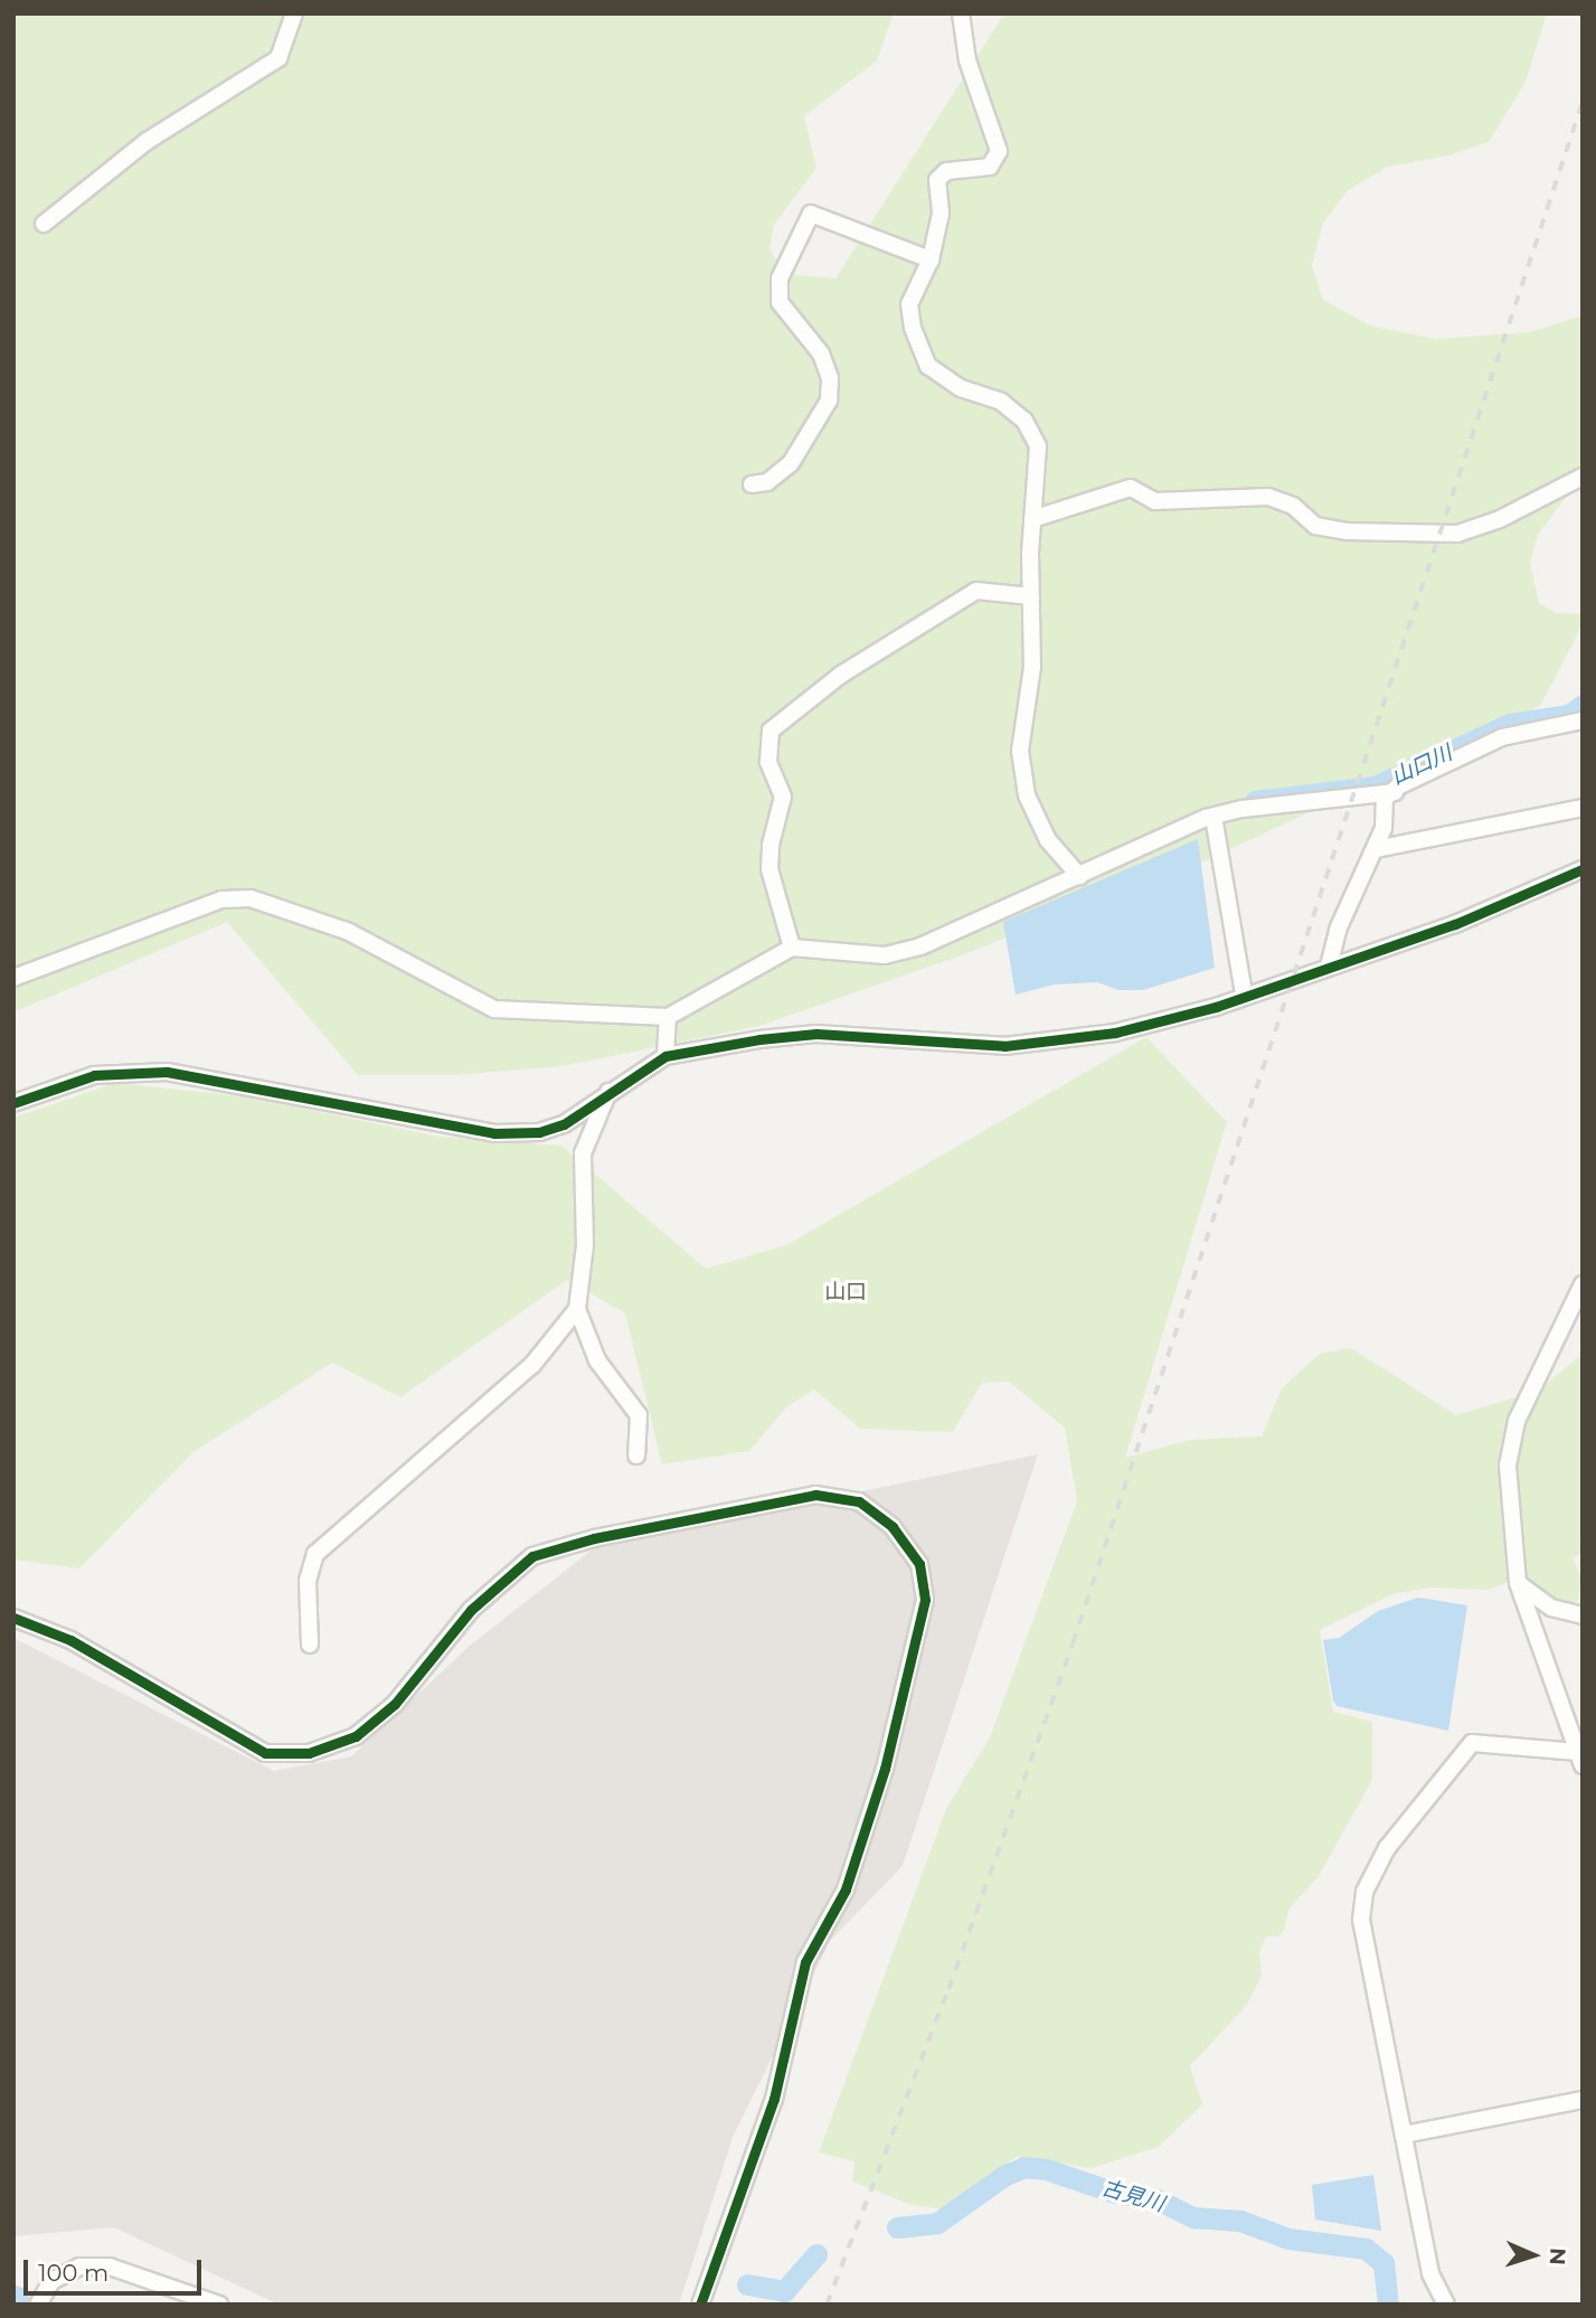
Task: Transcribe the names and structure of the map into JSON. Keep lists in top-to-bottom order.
{
  "districts": ["山口"],
  "water": ["山口川", "古見川"],
  "scale_bar": "100 m",
  "north": "right"
}
